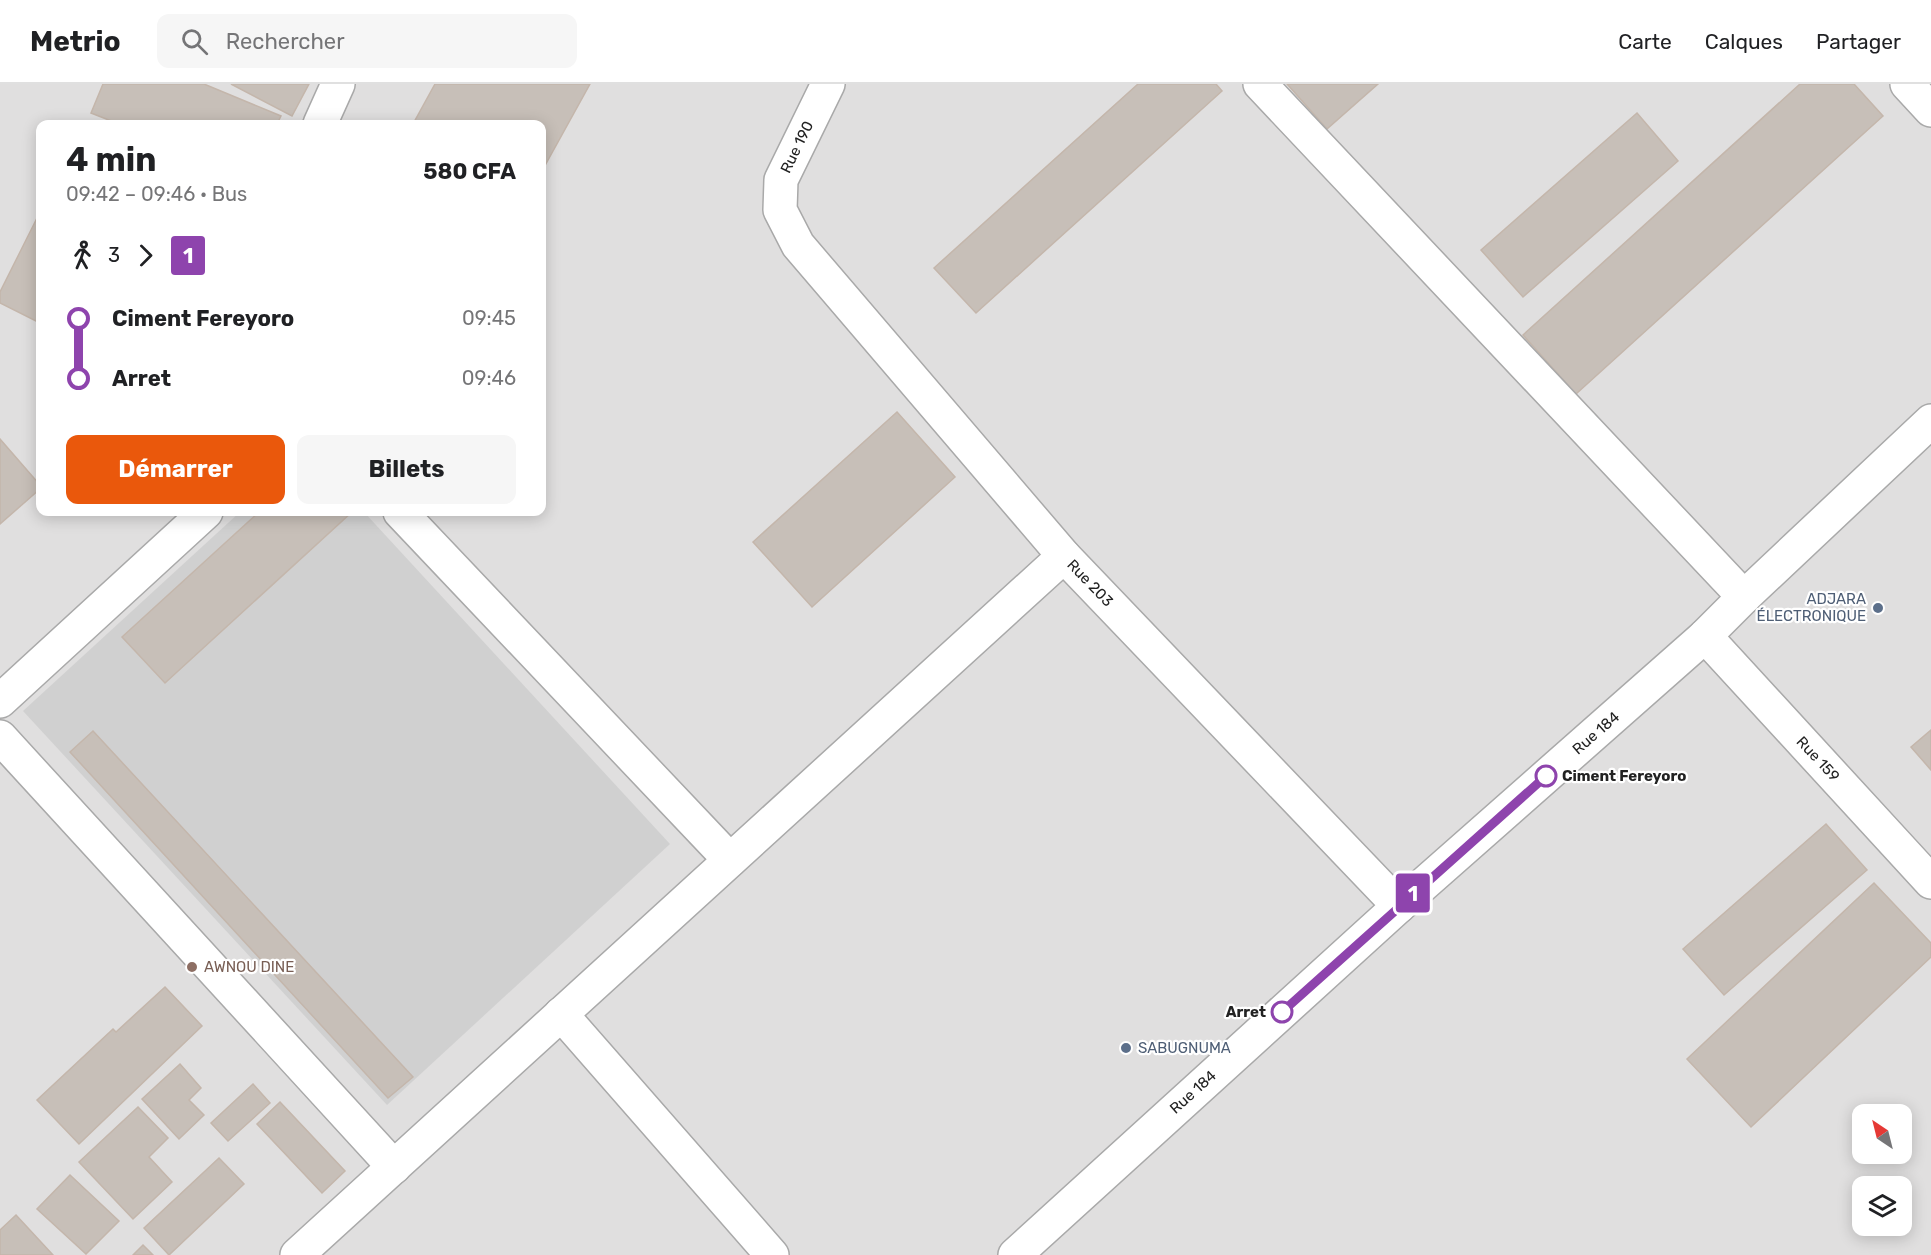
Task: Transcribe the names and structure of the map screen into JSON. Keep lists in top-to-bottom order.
{
  "streets": {
    "street": [
      "Rue 190",
      "Rue 203",
      "Rue 184",
      "Rue 159"
    ]
  },
  "crossings": [
    ["Rue 190", "Rue 203"],
    ["Rue 203", "Rue 184"],
    ["Rue 184", "Rue 159"]
  ],
  "places": [
    "ADJARA ÉLECTRONIQUE",
    "Ciment Fereyoro",
    "AWNOU DINE",
    "Arret",
    "SABUGNUMA"
  ],
  "lines": ["bus line 1"],
  "north": "top left",
  "page": {
    "header": "Metrio",
    "search": "Rechercher",
    "nav": ["Carte", "Calques", "Partager"],
    "on_map": "1",
    "heading": ["4 min", "09:42 – 09:46 · Bus", "580 CFA"],
    "legs": ["3", "1"],
    "list": [
      {
        "name": "Ciment Fereyoro",
        "value": "09:45"
      },
      {
        "name": "Arret",
        "value": "09:46"
      }
    ],
    "buttons": ["Démarrer", "Billets"]
  }
}
